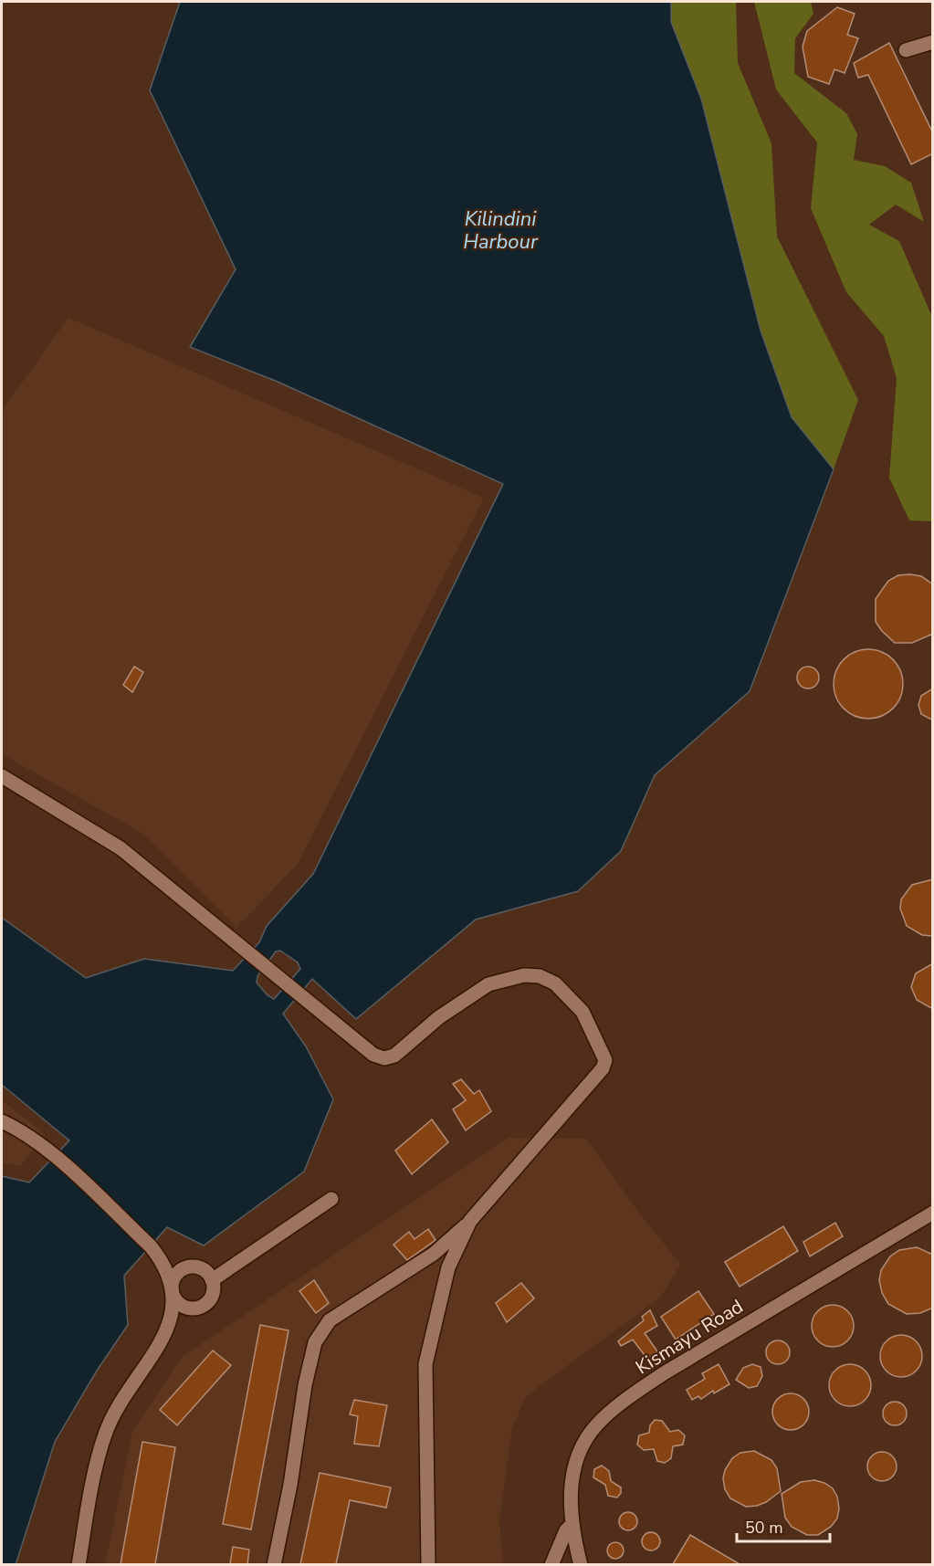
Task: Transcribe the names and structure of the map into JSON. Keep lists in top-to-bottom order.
{
  "streets": {
    "street": ["Kismayu Road"]
  },
  "water": ["Kilindini Harbour"],
  "scale_bar": "50 m"
}
